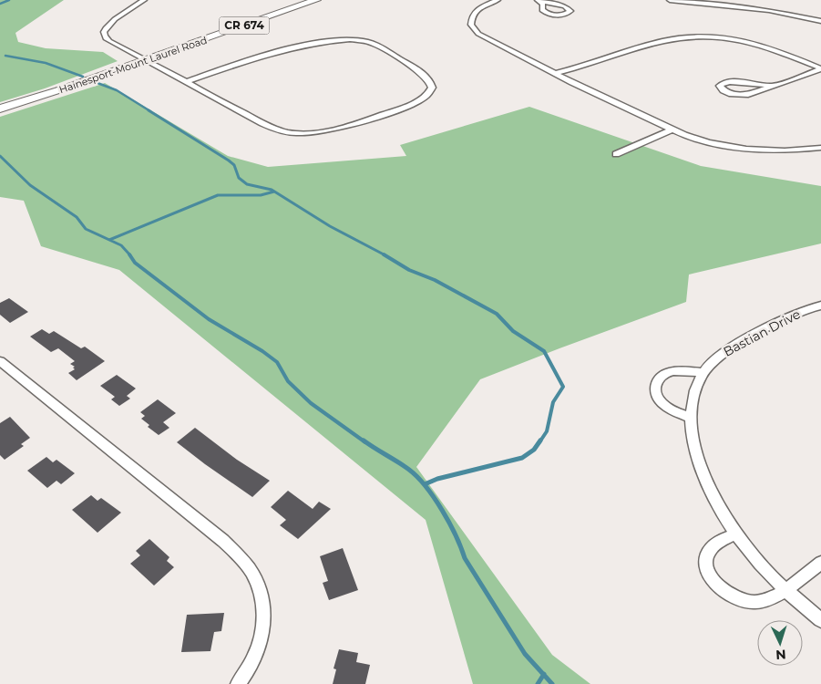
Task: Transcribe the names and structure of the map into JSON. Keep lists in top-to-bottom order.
{
  "streets": {
    "main road": ["CR 674", "Hainesport-Mount Laurel Road"],
    "street": ["Bastian Drive"]
  },
  "north": "bottom"
}
